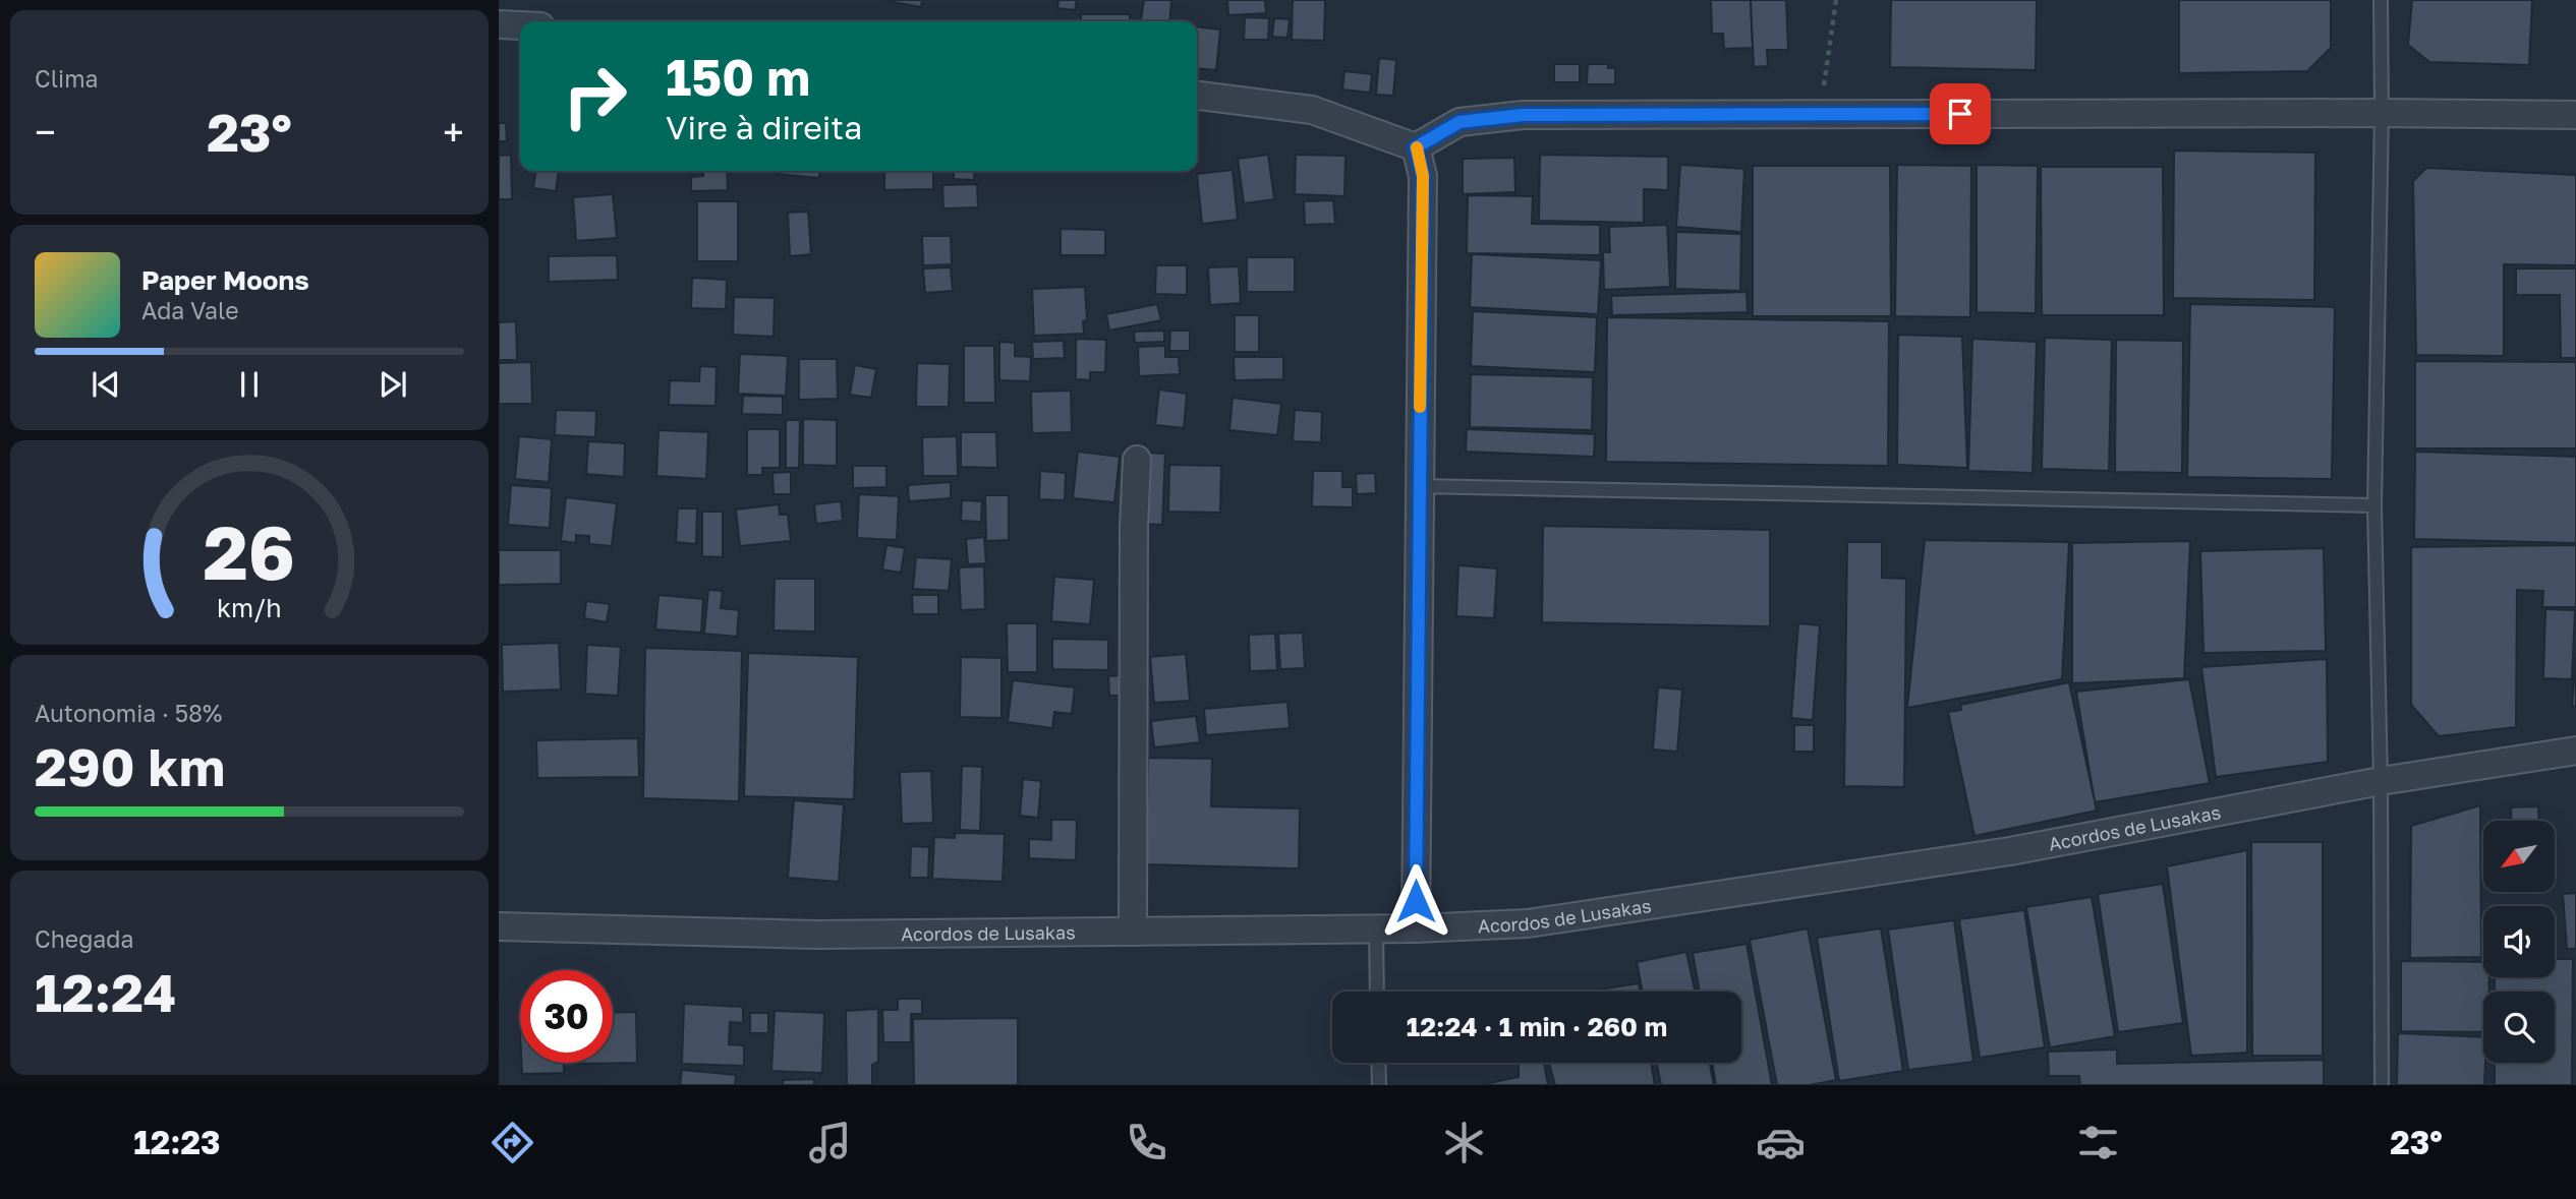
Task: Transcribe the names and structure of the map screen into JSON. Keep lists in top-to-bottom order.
{
  "streets": {
    "street": ["Acordos de Lusakas"]
  },
  "north": "bottom left",
  "page": {
    "tile": [
      "Clima",
      ["Autonomia · 58%", "290 km"],
      ["Chegada", "12:24"]
    ],
    "turn": ["150 m", "Vire à direita"],
    "heat": ["−", "23°", "+"],
    "song": ["Paper Moons", "Ada Vale"],
    "limit": "30",
    "trip": "12:24 · 1 min · 260 m",
    "tabs": ["12:23", "23°"],
    "gauge": ["26", "km/h"]
  }
}
